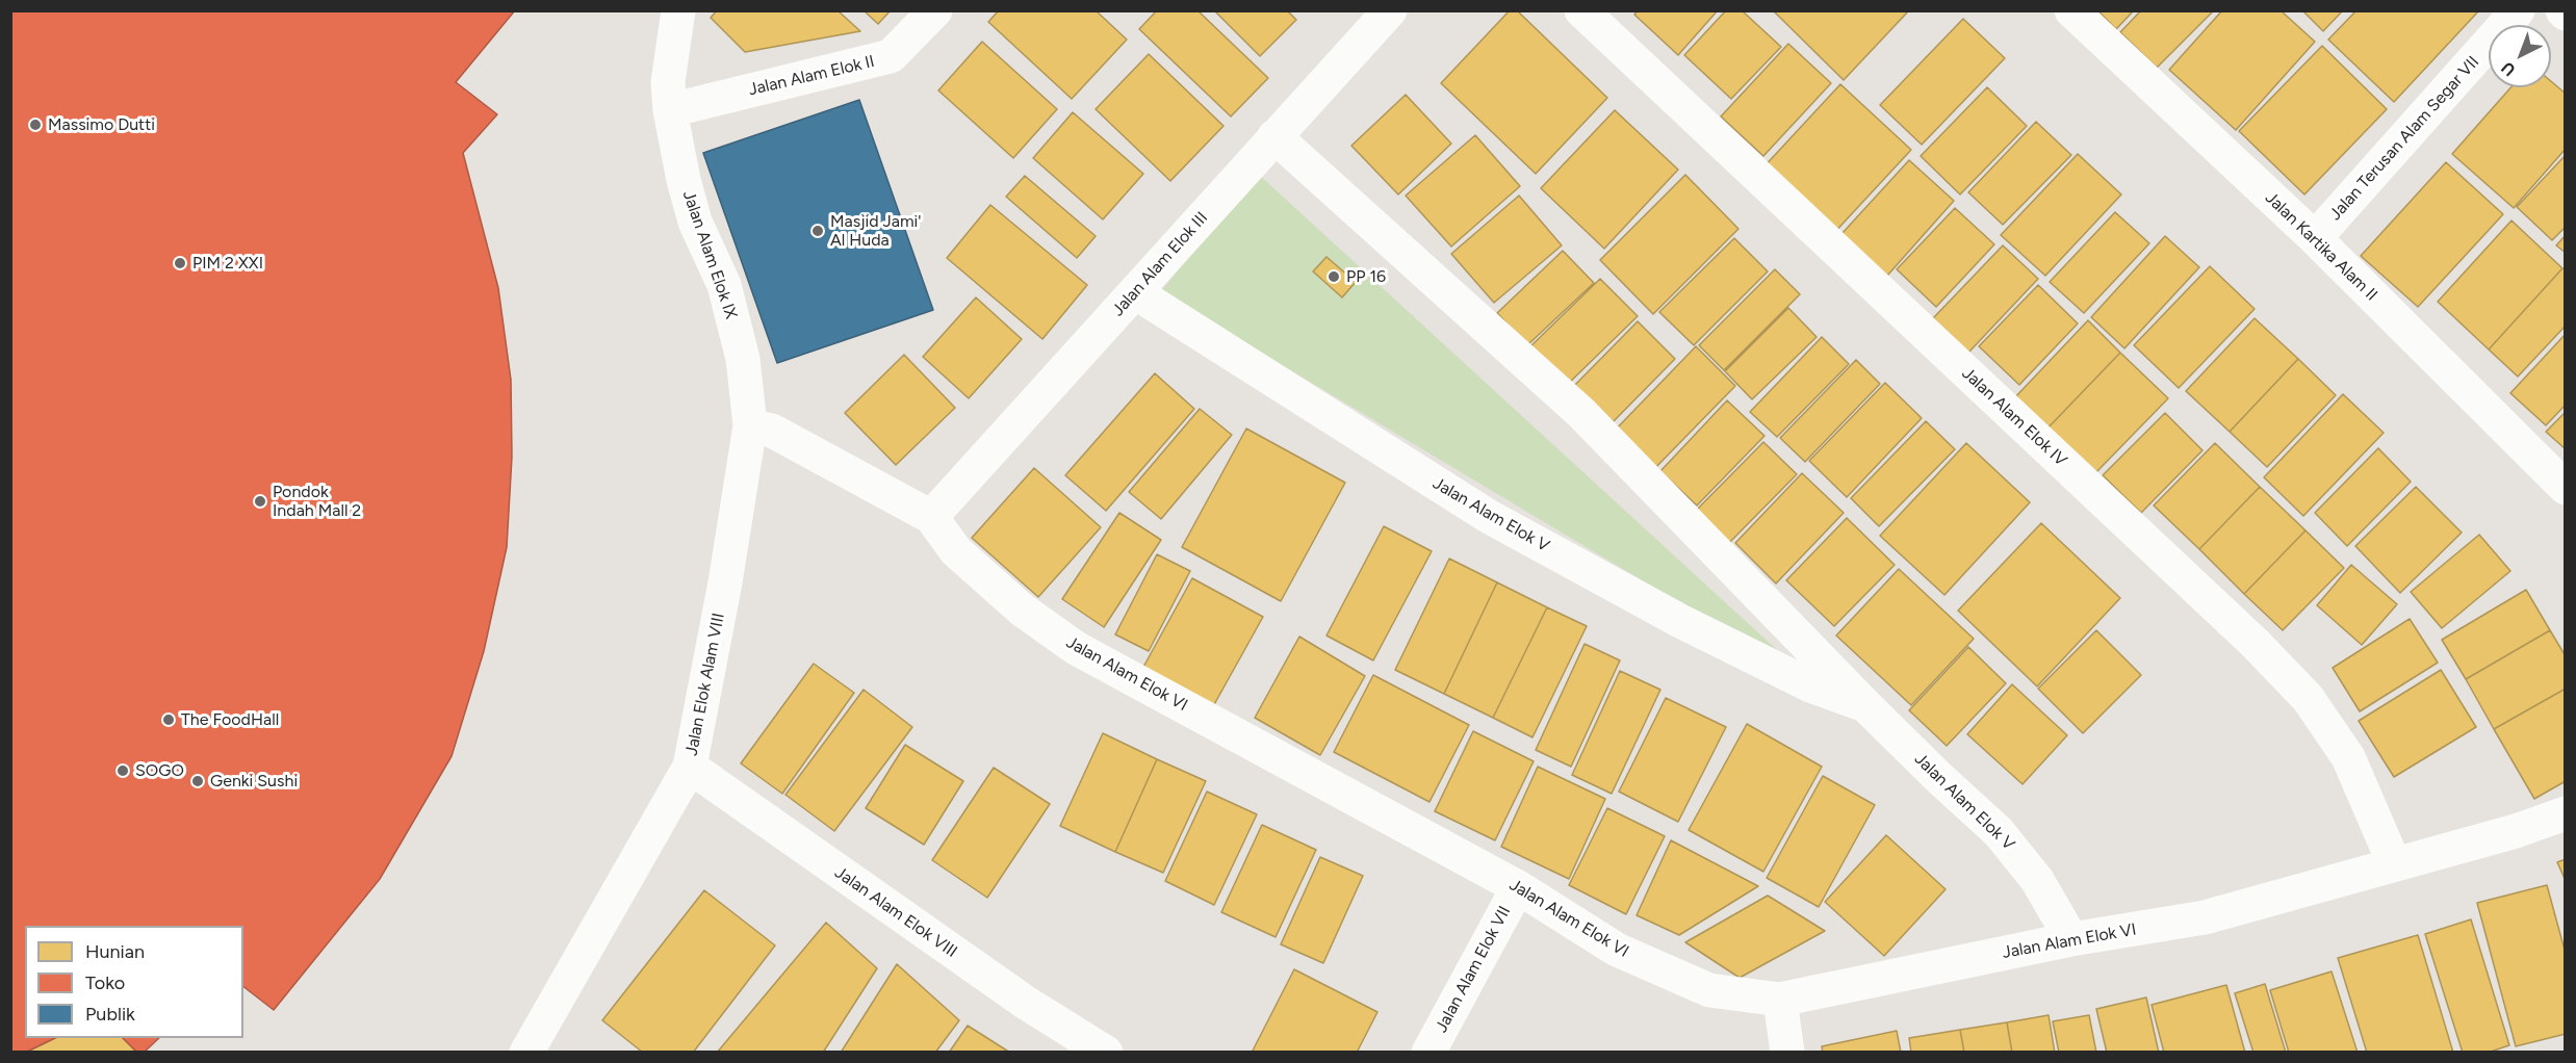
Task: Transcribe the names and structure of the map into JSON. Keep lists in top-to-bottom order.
{
  "streets": {
    "street": [
      "Jalan Alam Elok II",
      "Jalan Terusan Alam Segar VII",
      "Jalan Kartika Alam II",
      "Jalan Alam Elok IX",
      "Jalan Alam Elok III",
      "Jalan Alam Elok IV",
      "Jalan Alam Elok V",
      "Jalan Alam Elok VI",
      "Jalan Elok Alam VIII",
      "Jalan Alam Elok VIII",
      "Jalan Alam Elok VII"
    ]
  },
  "crossings": [
    ["Jalan Alam Elok II", "Jalan Alam Elok IX"],
    ["Jalan Terusan Alam Segar VII", "Jalan Kartika Alam II"],
    ["Jalan Alam Elok IX", "Jalan Alam Elok VI"],
    ["Jalan Alam Elok IX", "Jalan Elok Alam VIII"],
    ["Jalan Alam Elok III", "Jalan Alam Elok V"],
    ["Jalan Alam Elok III", "Jalan Alam Elok VI"],
    ["Jalan Alam Elok IV", "Jalan Alam Elok VI"],
    ["Jalan Alam Elok V", "Jalan Alam Elok VI"],
    ["Jalan Alam Elok VI", "Jalan Elok Alam VIII"],
    ["Jalan Alam Elok VI", "Jalan Alam Elok VII"],
    ["Jalan Elok Alam VIII", "Jalan Alam Elok VIII"]
  ],
  "places": [
    "Massimo Dutti",
    "Masjid Jami' Al Huda",
    "PIM 2 XXI",
    "PP 16",
    "Pondok Indah Mall 2",
    "The FoodHall",
    "SOGO",
    "Genki Sushi"
  ],
  "legend": ["Hunian", "Toko", "Publik"],
  "north": "bottom left"
}
